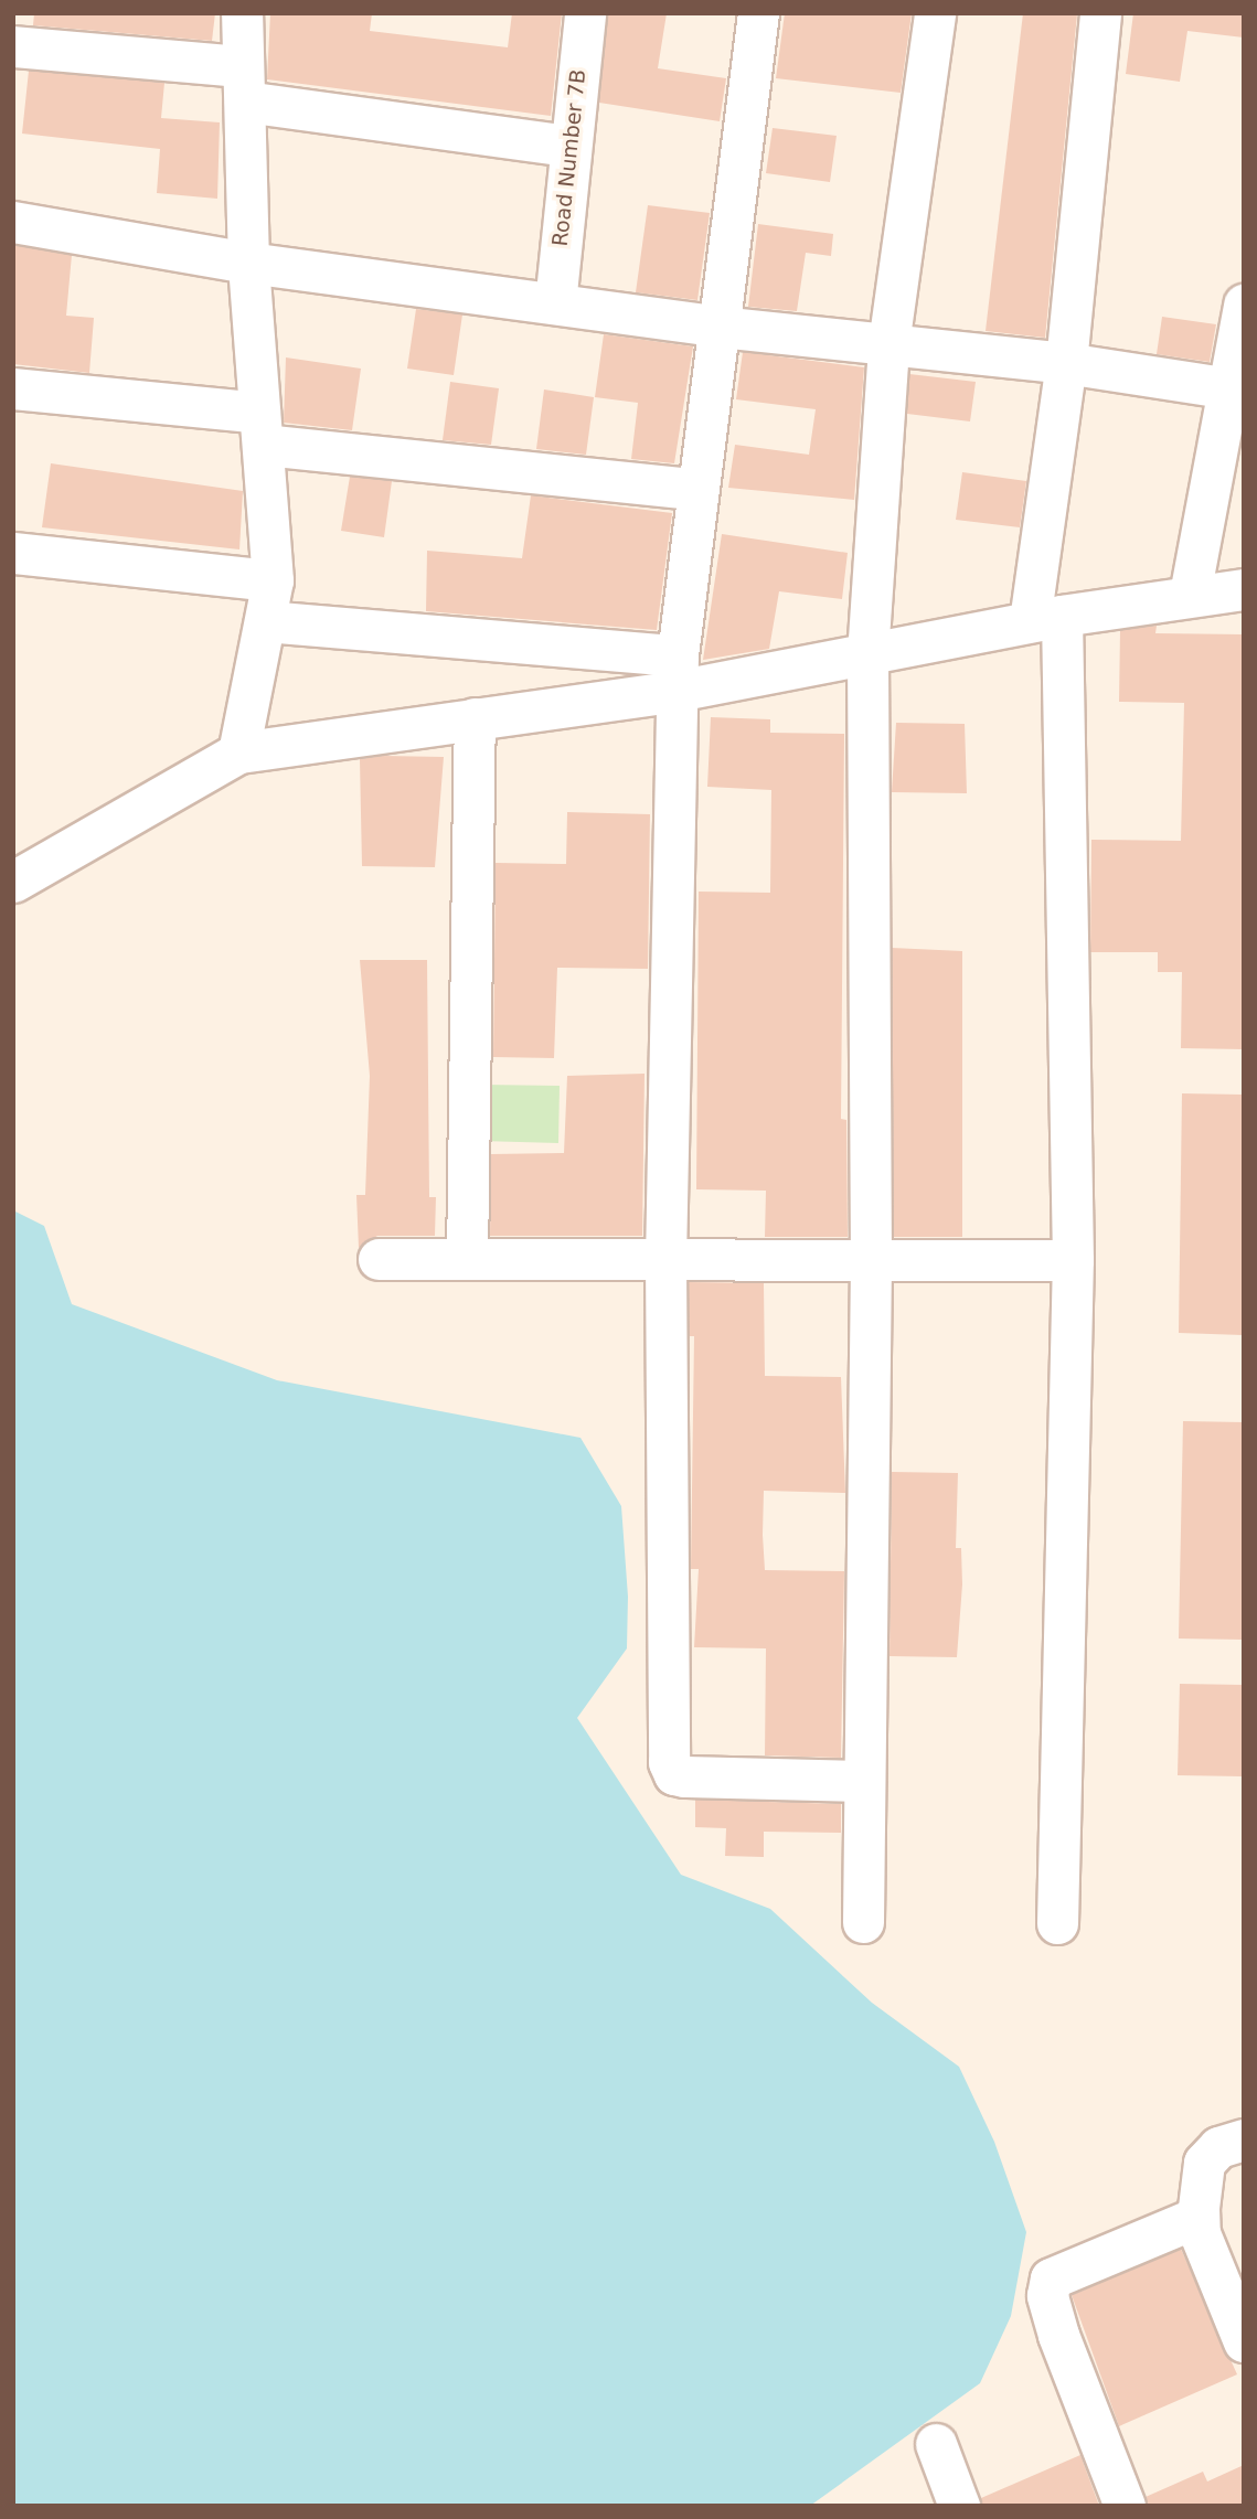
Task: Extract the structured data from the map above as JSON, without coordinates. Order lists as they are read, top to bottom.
{
  "streets": {
    "street": ["Road Number 7B"]
  }
}
